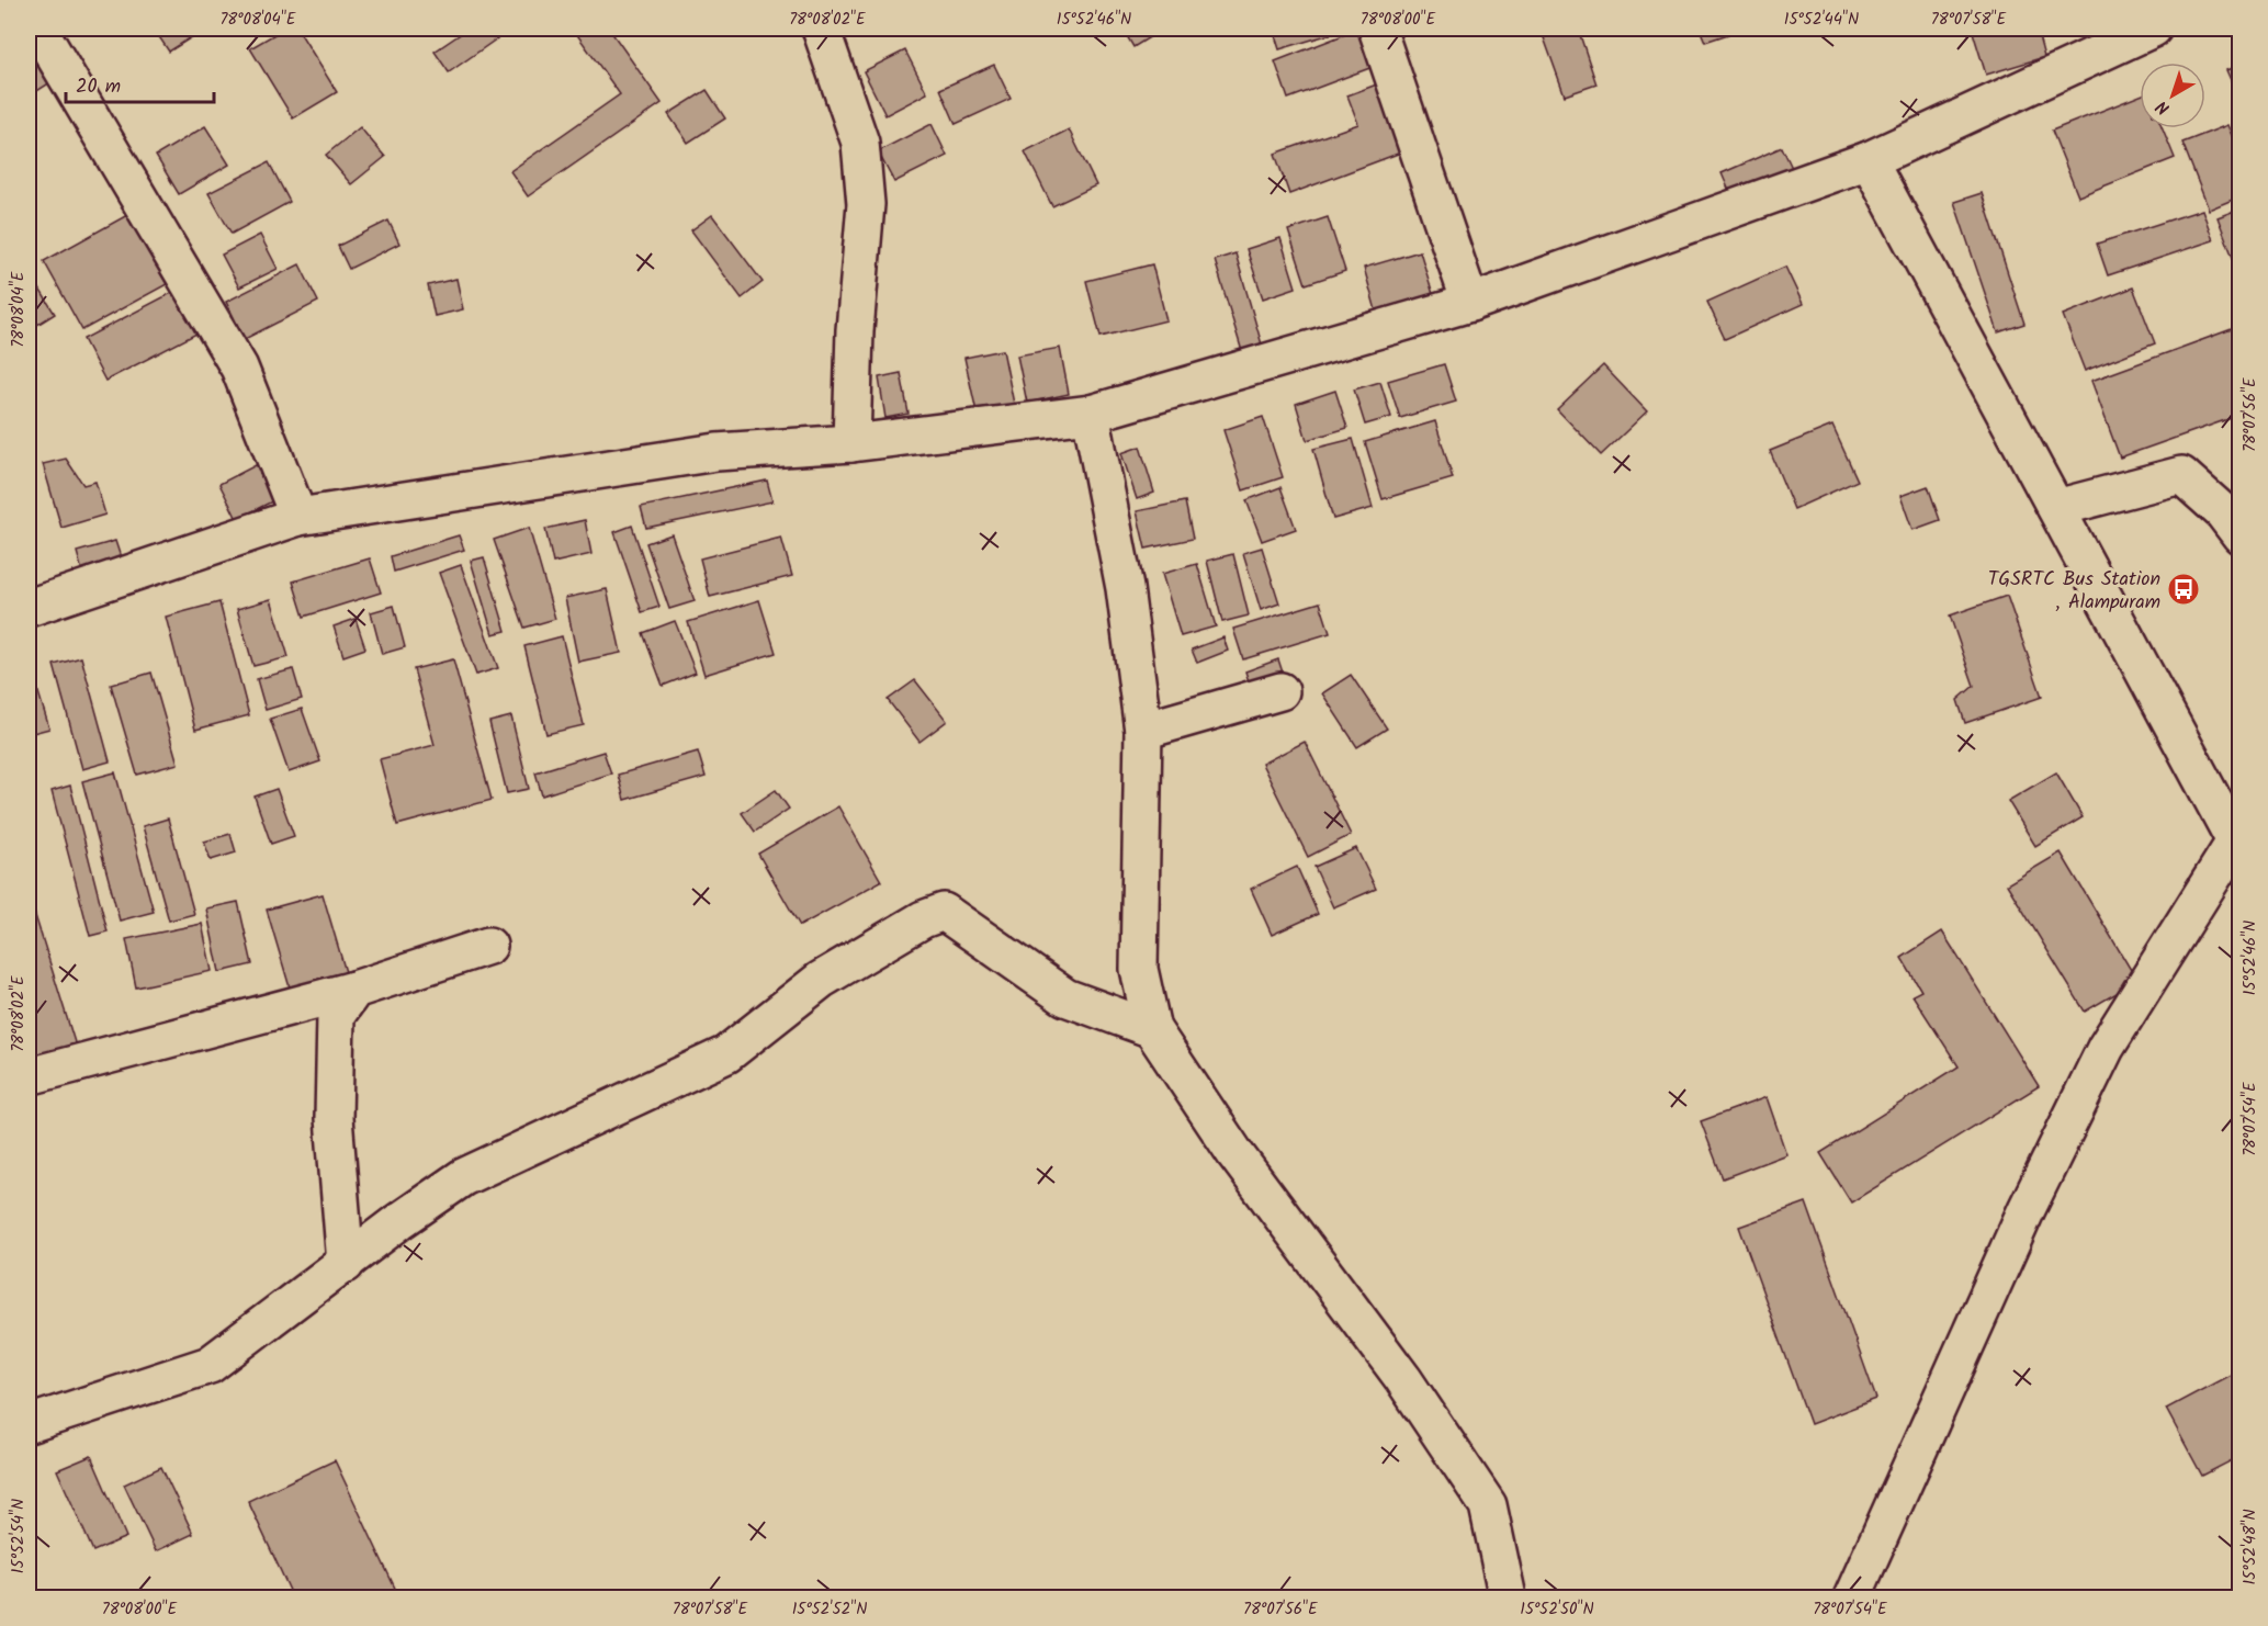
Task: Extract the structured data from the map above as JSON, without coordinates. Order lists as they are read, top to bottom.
{
  "places": {
    "bus stop": ["TGSRTC Bus Station , Alampuram"]
  },
  "scale_bar": "20 m",
  "north": "bottom left",
  "coordinates": [
    "78°08'04\"E",
    "78°08'02\"E",
    "15°52'46\"N",
    "78°08'00\"E",
    "15°52'44\"N",
    "78°07'58\"E",
    "78°07'56\"E",
    "78°07'54\"E",
    "15°52'54\"N",
    "15°52'48\"N",
    "15°52'52\"N",
    "15°52'50\"N"
  ]
}
